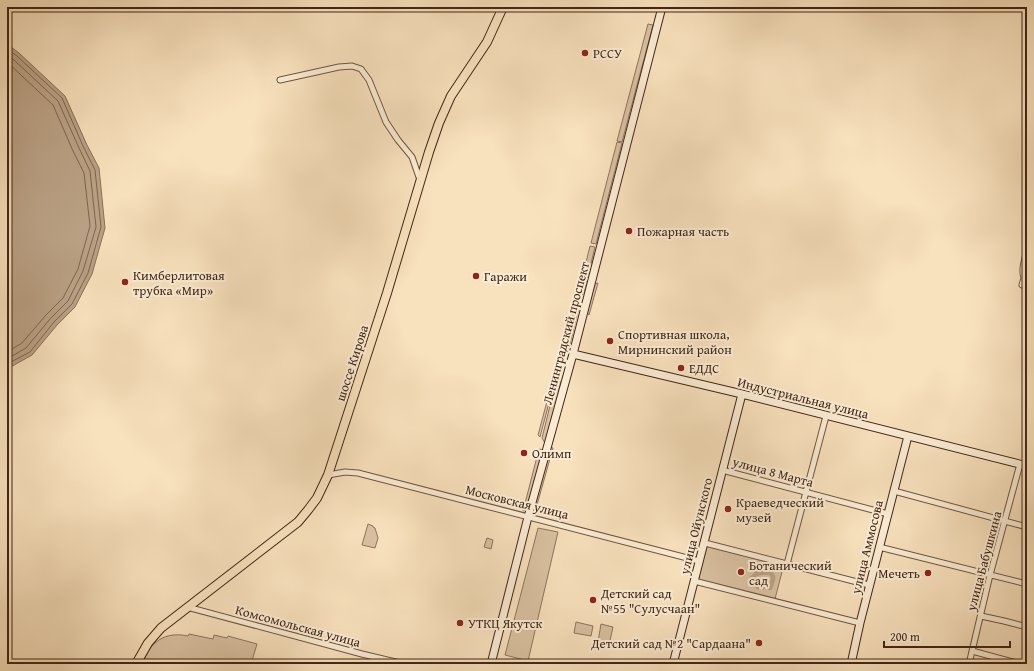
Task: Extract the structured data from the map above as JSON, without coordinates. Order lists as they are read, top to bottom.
{
  "streets": {
    "main road": [
      "Ленинградский проспект",
      "шоссе Кирова",
      "Индустриальная улица",
      "улица Ойунского",
      "улица Аммосова"
    ],
    "street": [
      "улица 8 Марта",
      "Московская улица",
      "улица Бабушкина",
      "Комсомольская улица"
    ]
  },
  "crossings": [
    ["Ленинградский проспект", "Индустриальная улица"],
    ["Ленинградский проспект", "Московская улица"],
    ["шоссе Кирова", "Московская улица"],
    ["шоссе Кирова", "Комсомольская улица"],
    ["Индустриальная улица", "улица Ойунского"],
    ["Индустриальная улица", "улица Аммосова"],
    ["Индустриальная улица", "улица Бабушкина"],
    ["улица 8 Марта", "улица Ойунского"],
    ["улица 8 Марта", "улица Аммосова"],
    ["Московская улица", "улица Ойунского"]
  ],
  "places": [
    "РССУ",
    "Пожарная часть",
    "Гаражи",
    "Кимберлитовая трубка «Мир»",
    "Спортивная школа, Мирнинский район",
    "ЕДДС",
    "Олимп",
    "Краеведческий музей",
    "Ботанический сад",
    "Мечеть",
    "Детский сад №55 \"Сулусчаан\"",
    "УТКЦ Якутск",
    "Детский сад №2 \"Сардаана\""
  ],
  "scale_bar": "200 m"
}
